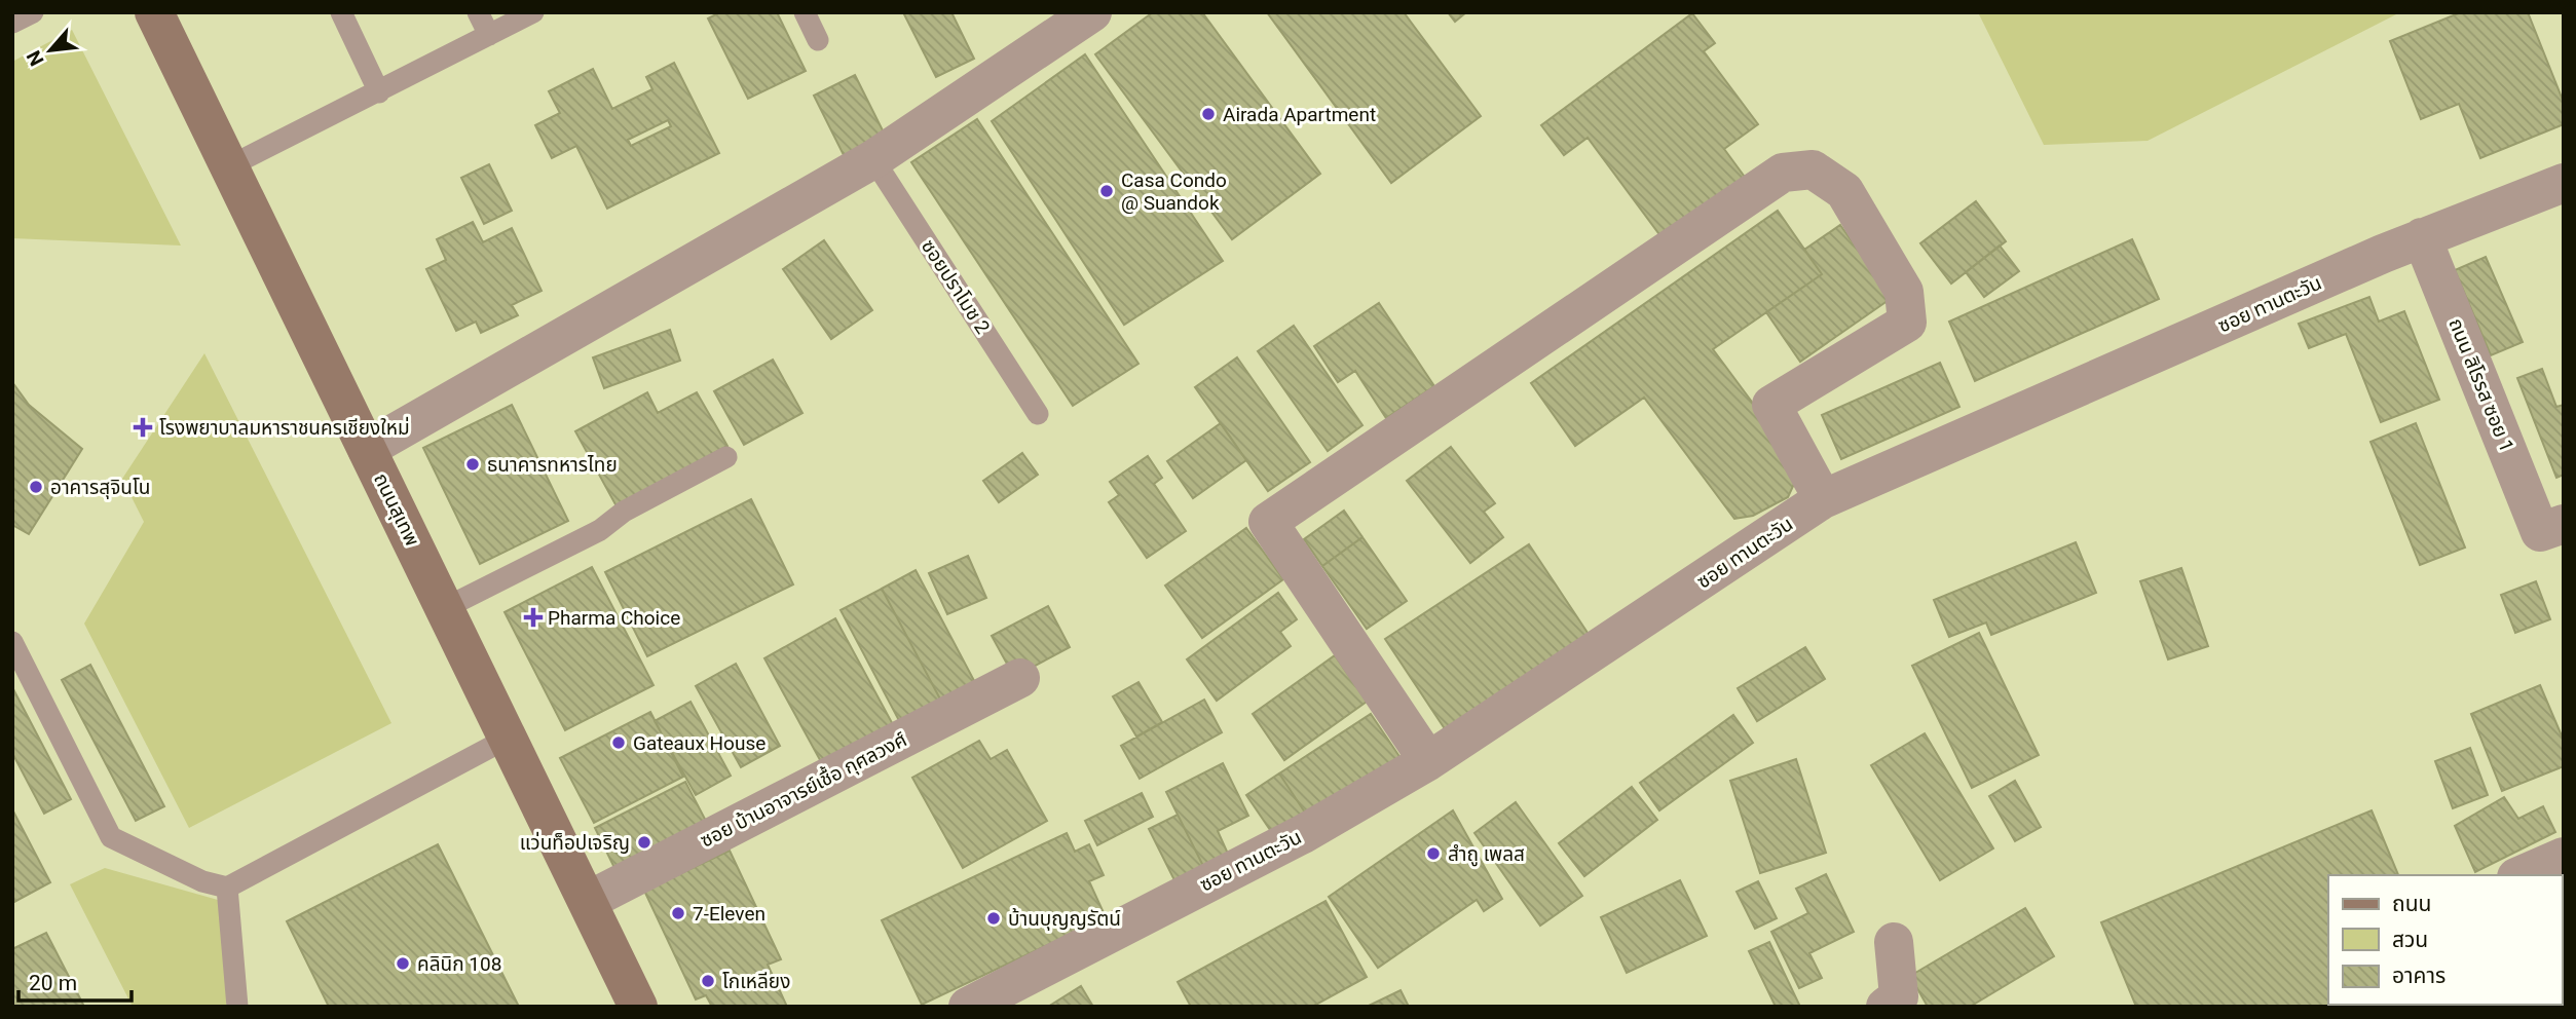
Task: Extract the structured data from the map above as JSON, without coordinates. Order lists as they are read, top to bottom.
{
  "streets": {
    "main road": ["ถนนสุเทพ"],
    "street": ["ซอย ทานตะวัน", "ถนน สิโรรส ซอย 1", "ซอย บ้านอาจารย์เชื้อ กุศลวงศ์"],
    "lane": ["ซอยปราโมช 2"]
  },
  "crossings": [
    ["ซอย ทานตะวัน", "ถนน สิโรรส ซอย 1"],
    ["ถนนสุเทพ", "ซอย บ้านอาจารย์เชื้อ กุศลวงศ์"]
  ],
  "places": {
    "other": [
      "Airada Apartment",
      "Casa Condo @ Suandok",
      "ธนาคารทหารไทย",
      "อาคารสุจินโน",
      "Gateaux House",
      "แว่นท็อปเจริญ",
      "สำถู เพลส",
      "7-Eleven",
      "บ้านบุญญรัตน์",
      "คลินิก 108",
      "โกเหลียง"
    ],
    "health": ["โรงพยาบาลมหาราชนครเชียงใหม่", "Pharma Choice"]
  },
  "legend": ["ถนน", "สวน", "อาคาร"],
  "scale_bar": "20 m",
  "north": "bottom left"
}
